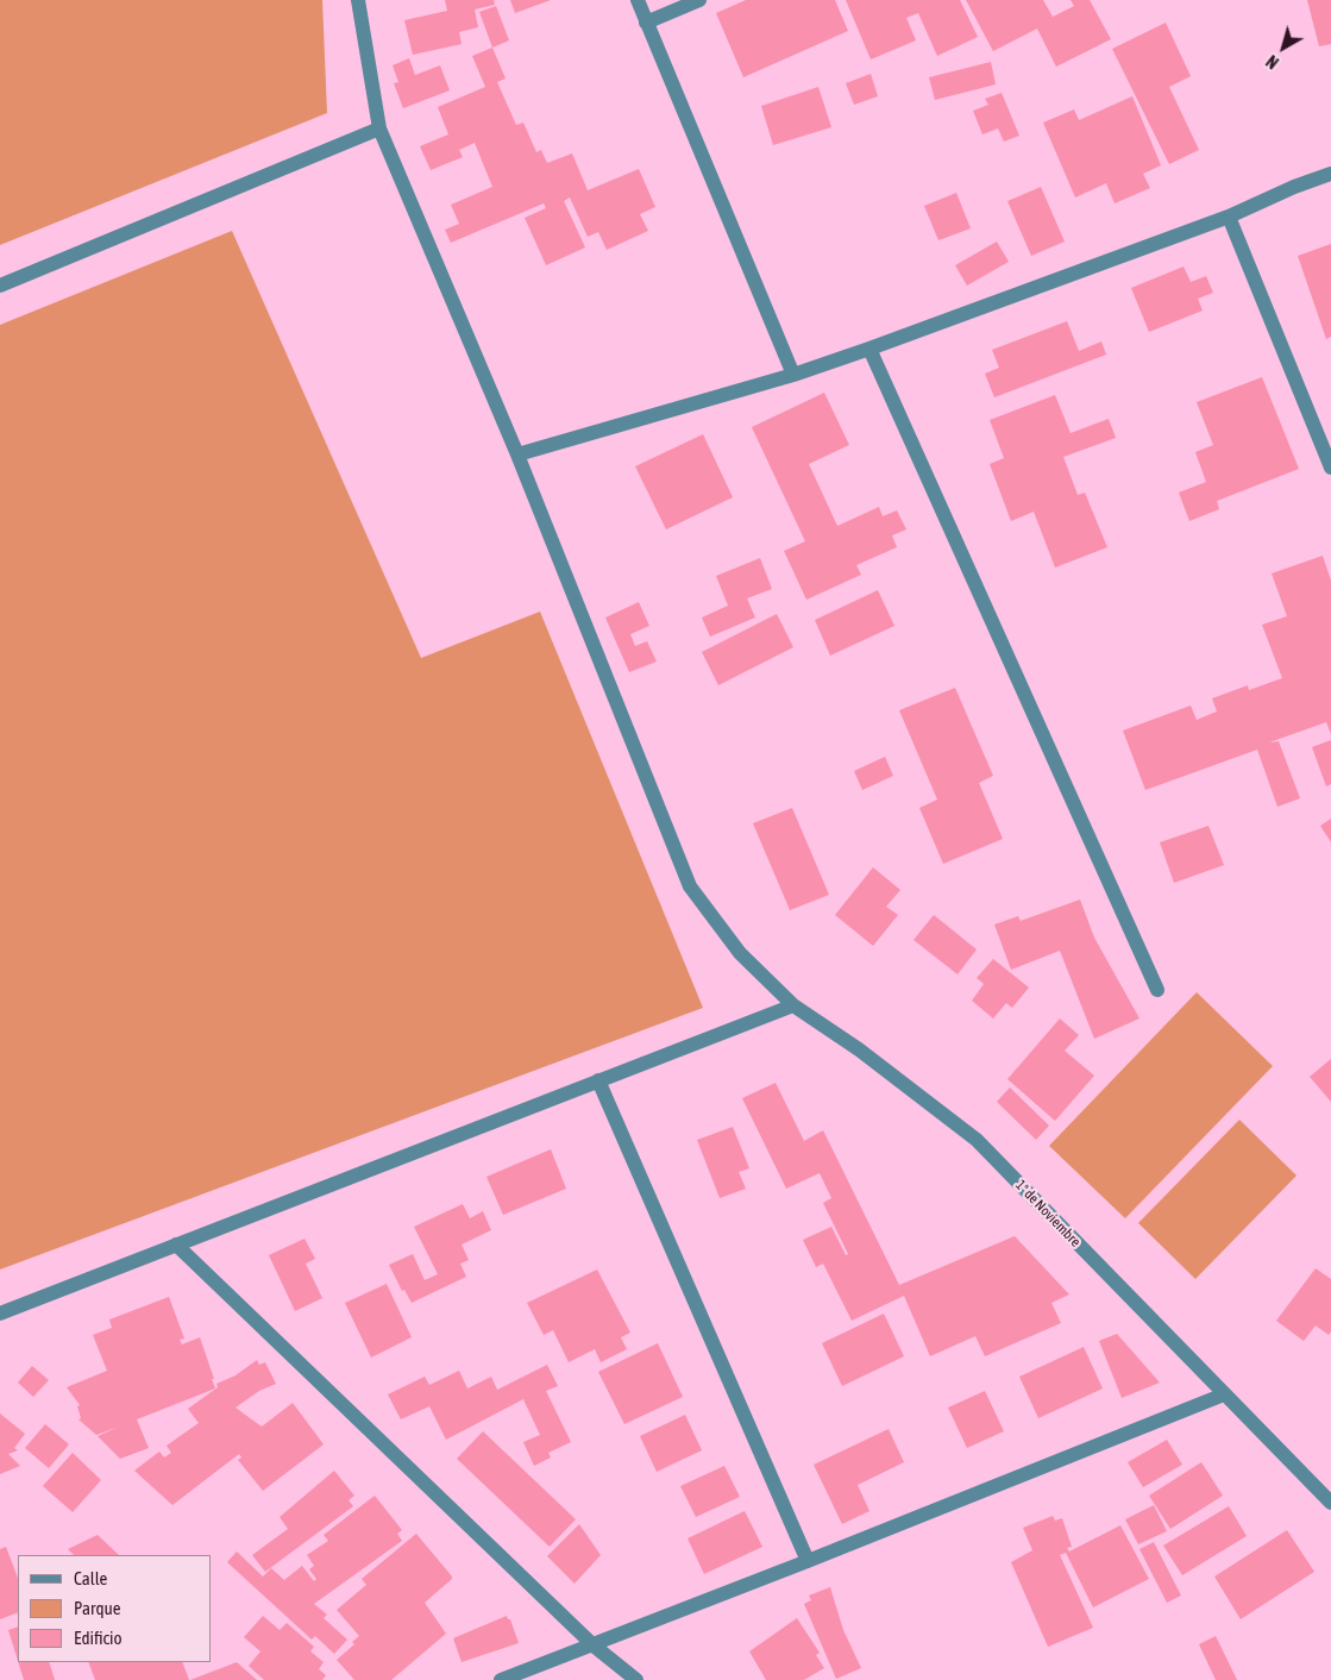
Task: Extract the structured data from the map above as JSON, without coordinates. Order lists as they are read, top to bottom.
{
  "streets": {
    "street": ["1º de Noviembre"]
  },
  "legend": ["Calle", "Parque", "Edificio"],
  "north": "bottom left"
}
